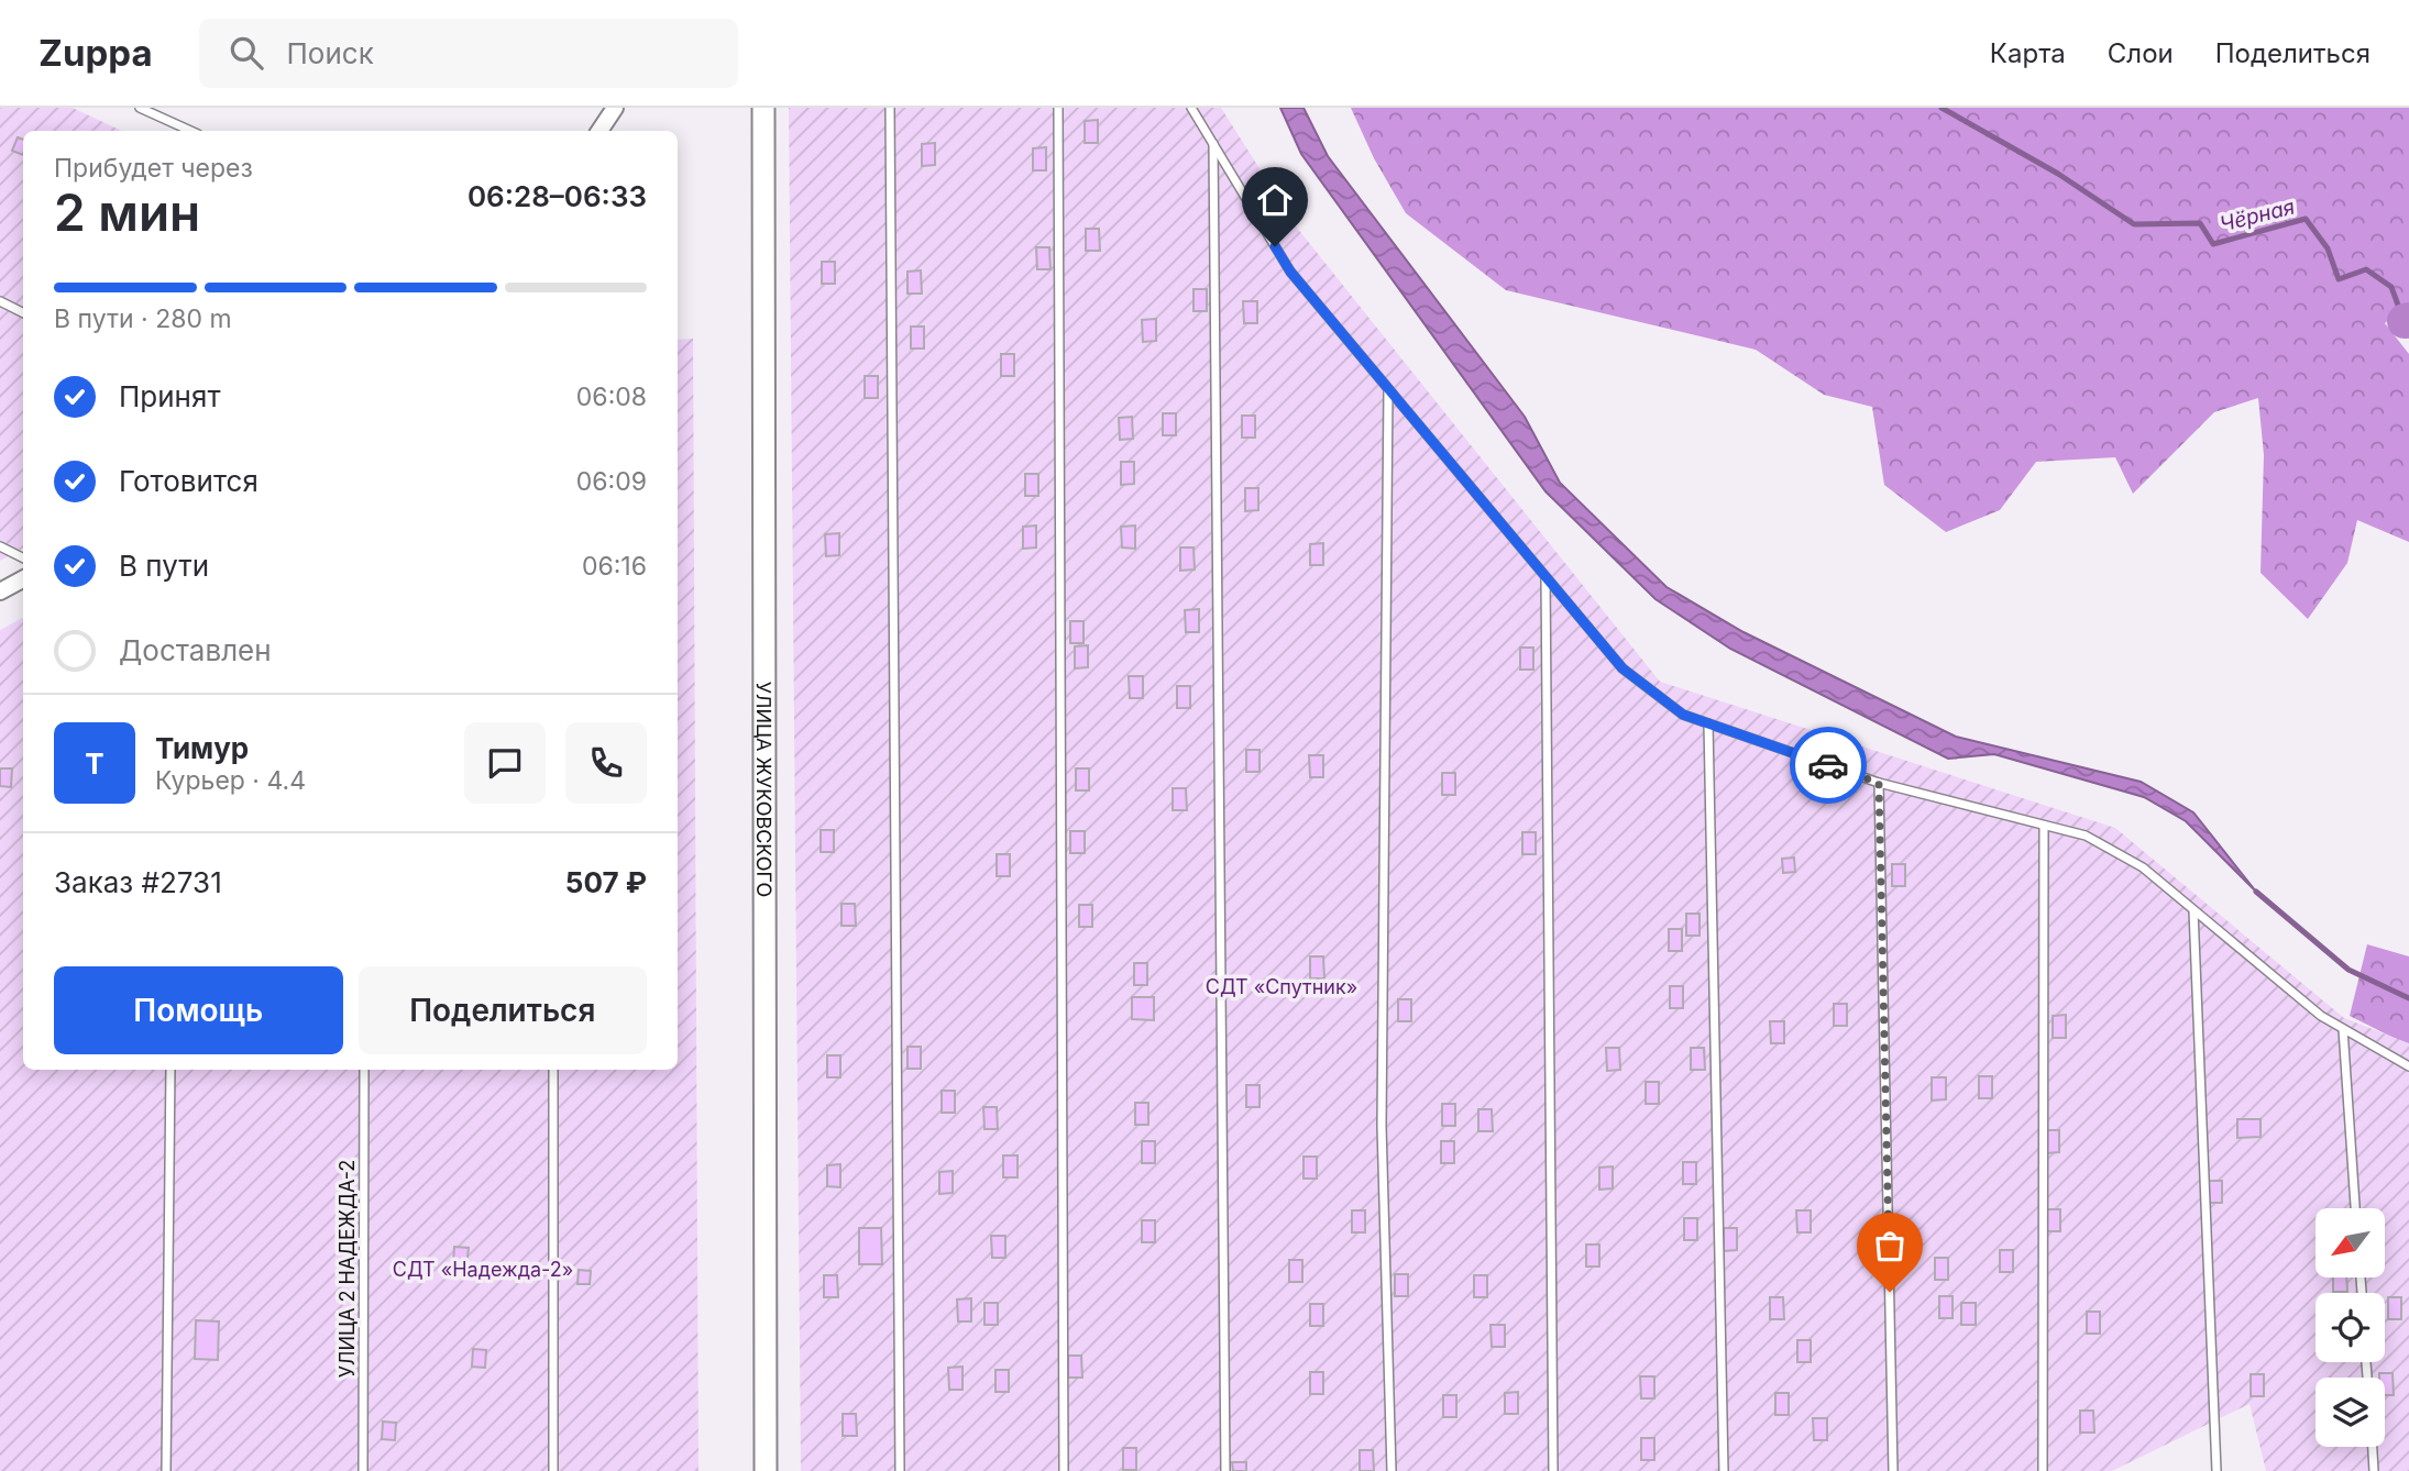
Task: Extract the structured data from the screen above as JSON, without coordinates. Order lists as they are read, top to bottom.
{
  "streets": {
    "main road": ["УЛИЦА ЖУКОВСКОГО"],
    "lane": ["УЛИЦА 2 НАДЕЖДА-2"]
  },
  "water": ["Чёрная"],
  "parks": ["СДТ «Спутник»", "СДТ «Надежда-2»"],
  "north": "bottom left",
  "page": {
    "header": "Zuppa",
    "search": "Поиск",
    "nav": ["Карта", "Слои", "Поделиться"],
    "heading": ["2 мин", "Прибудет через", "06:28–06:33"],
    "panel": [
      "Тимур",
      "Курьер · 4.4",
      "Заказ #2731",
      "507 ₽"
    ],
    "bar": "В пути · 280 m",
    "list": [
      ["Принят", "06:08"],
      ["Готовится", "06:09"],
      ["В пути", "06:16"],
      "Доставлен"
    ],
    "round": "Т",
    "buttons": ["Помощь", "Поделиться"]
  }
}
